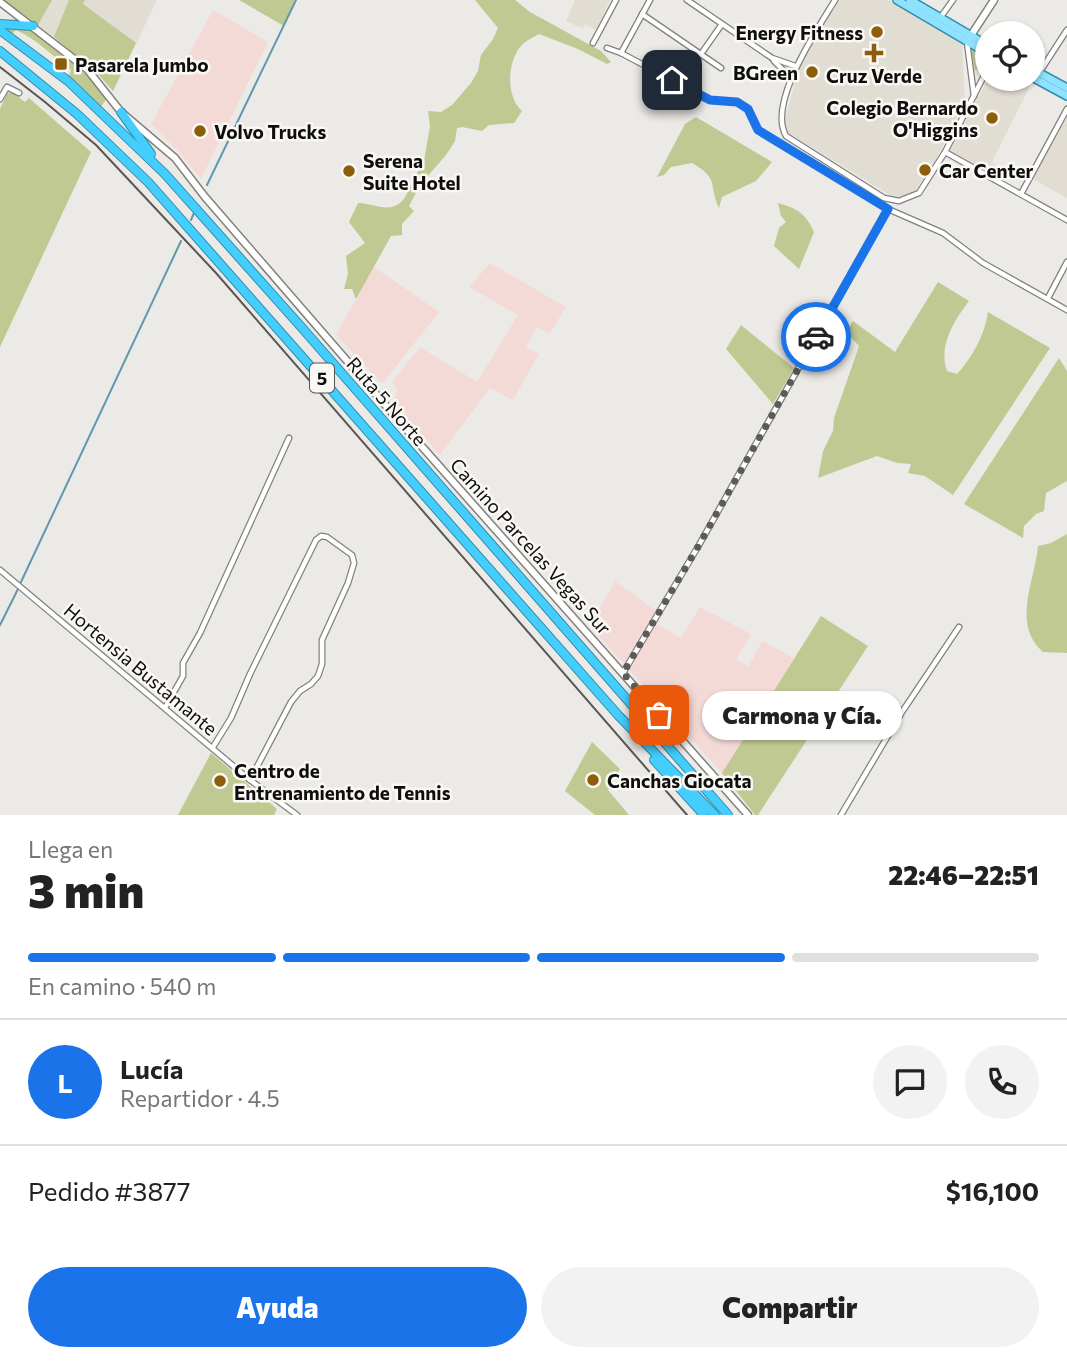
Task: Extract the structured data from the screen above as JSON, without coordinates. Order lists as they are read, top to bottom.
{
  "streets": {
    "highway": ["5", "Ruta 5 Norte"],
    "street": ["Camino Parcelas Vegas Sur", "Hortensia Bustamante"]
  },
  "places": {
    "other": [
      "Energy Fitness",
      "BGreen",
      "Colegio Bernardo O'Higgins",
      "Volvo Trucks",
      "Car Center",
      "Serena Suite Hotel",
      "Carmona y Cía.",
      "Canchas Giocata",
      "Centro de Entrenamiento de Tennis"
    ],
    "health": ["Cruz Verde"],
    "transit": ["Pasarela Jumbo"]
  },
  "page": {
    "bubble": "Carmona y Cía.",
    "heading": ["3 min", "Llega en", "22:46–22:51"],
    "panel": [
      "Lucía",
      "Repartidor · 4.5",
      "Pedido #3877",
      "$16,100"
    ],
    "bar": "En camino · 540 m",
    "round": "L",
    "buttons": ["Ayuda", "Compartir"]
  }
}
